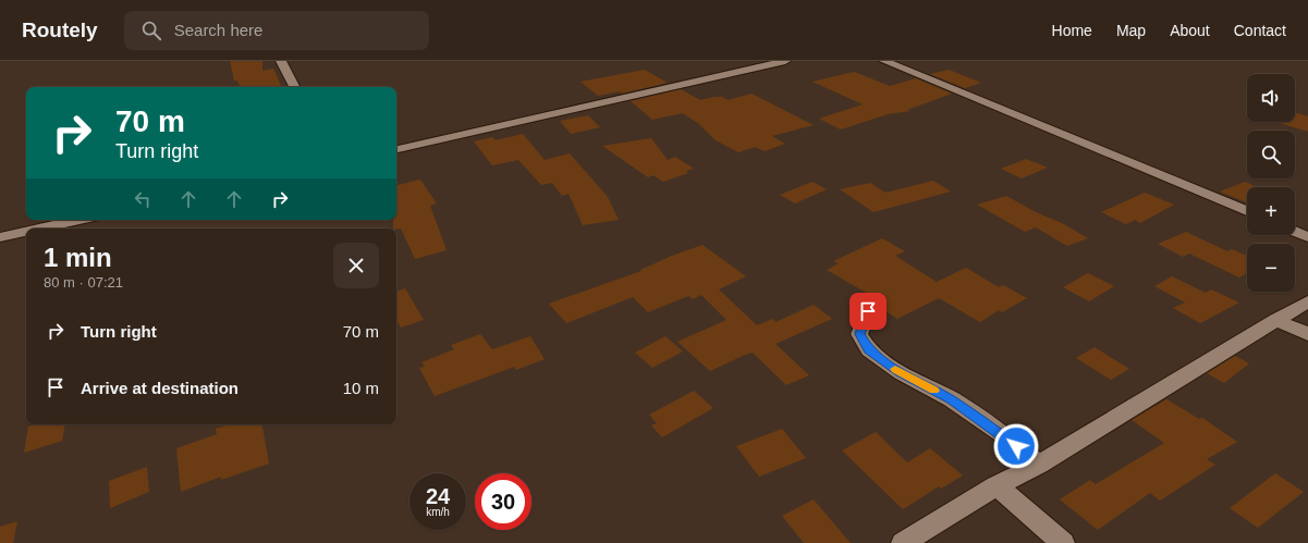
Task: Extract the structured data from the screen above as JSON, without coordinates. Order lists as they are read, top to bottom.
{
  "page": {
    "header": "Routely",
    "search": "Search here",
    "nav": [
      "Home",
      "Map",
      "About",
      "Contact"
    ],
    "map_buttons": ["+", "−"],
    "turn": ["70 m", "Turn right"],
    "heading": ["1 min", "80 m · 07:21"],
    "list": [
      {
        "name": "Turn right",
        "value": "70 m"
      },
      {
        "name": "Arrive at destination",
        "value": "10 m"
      }
    ],
    "speed": "24 km/h",
    "limit": "30"
  }
}
